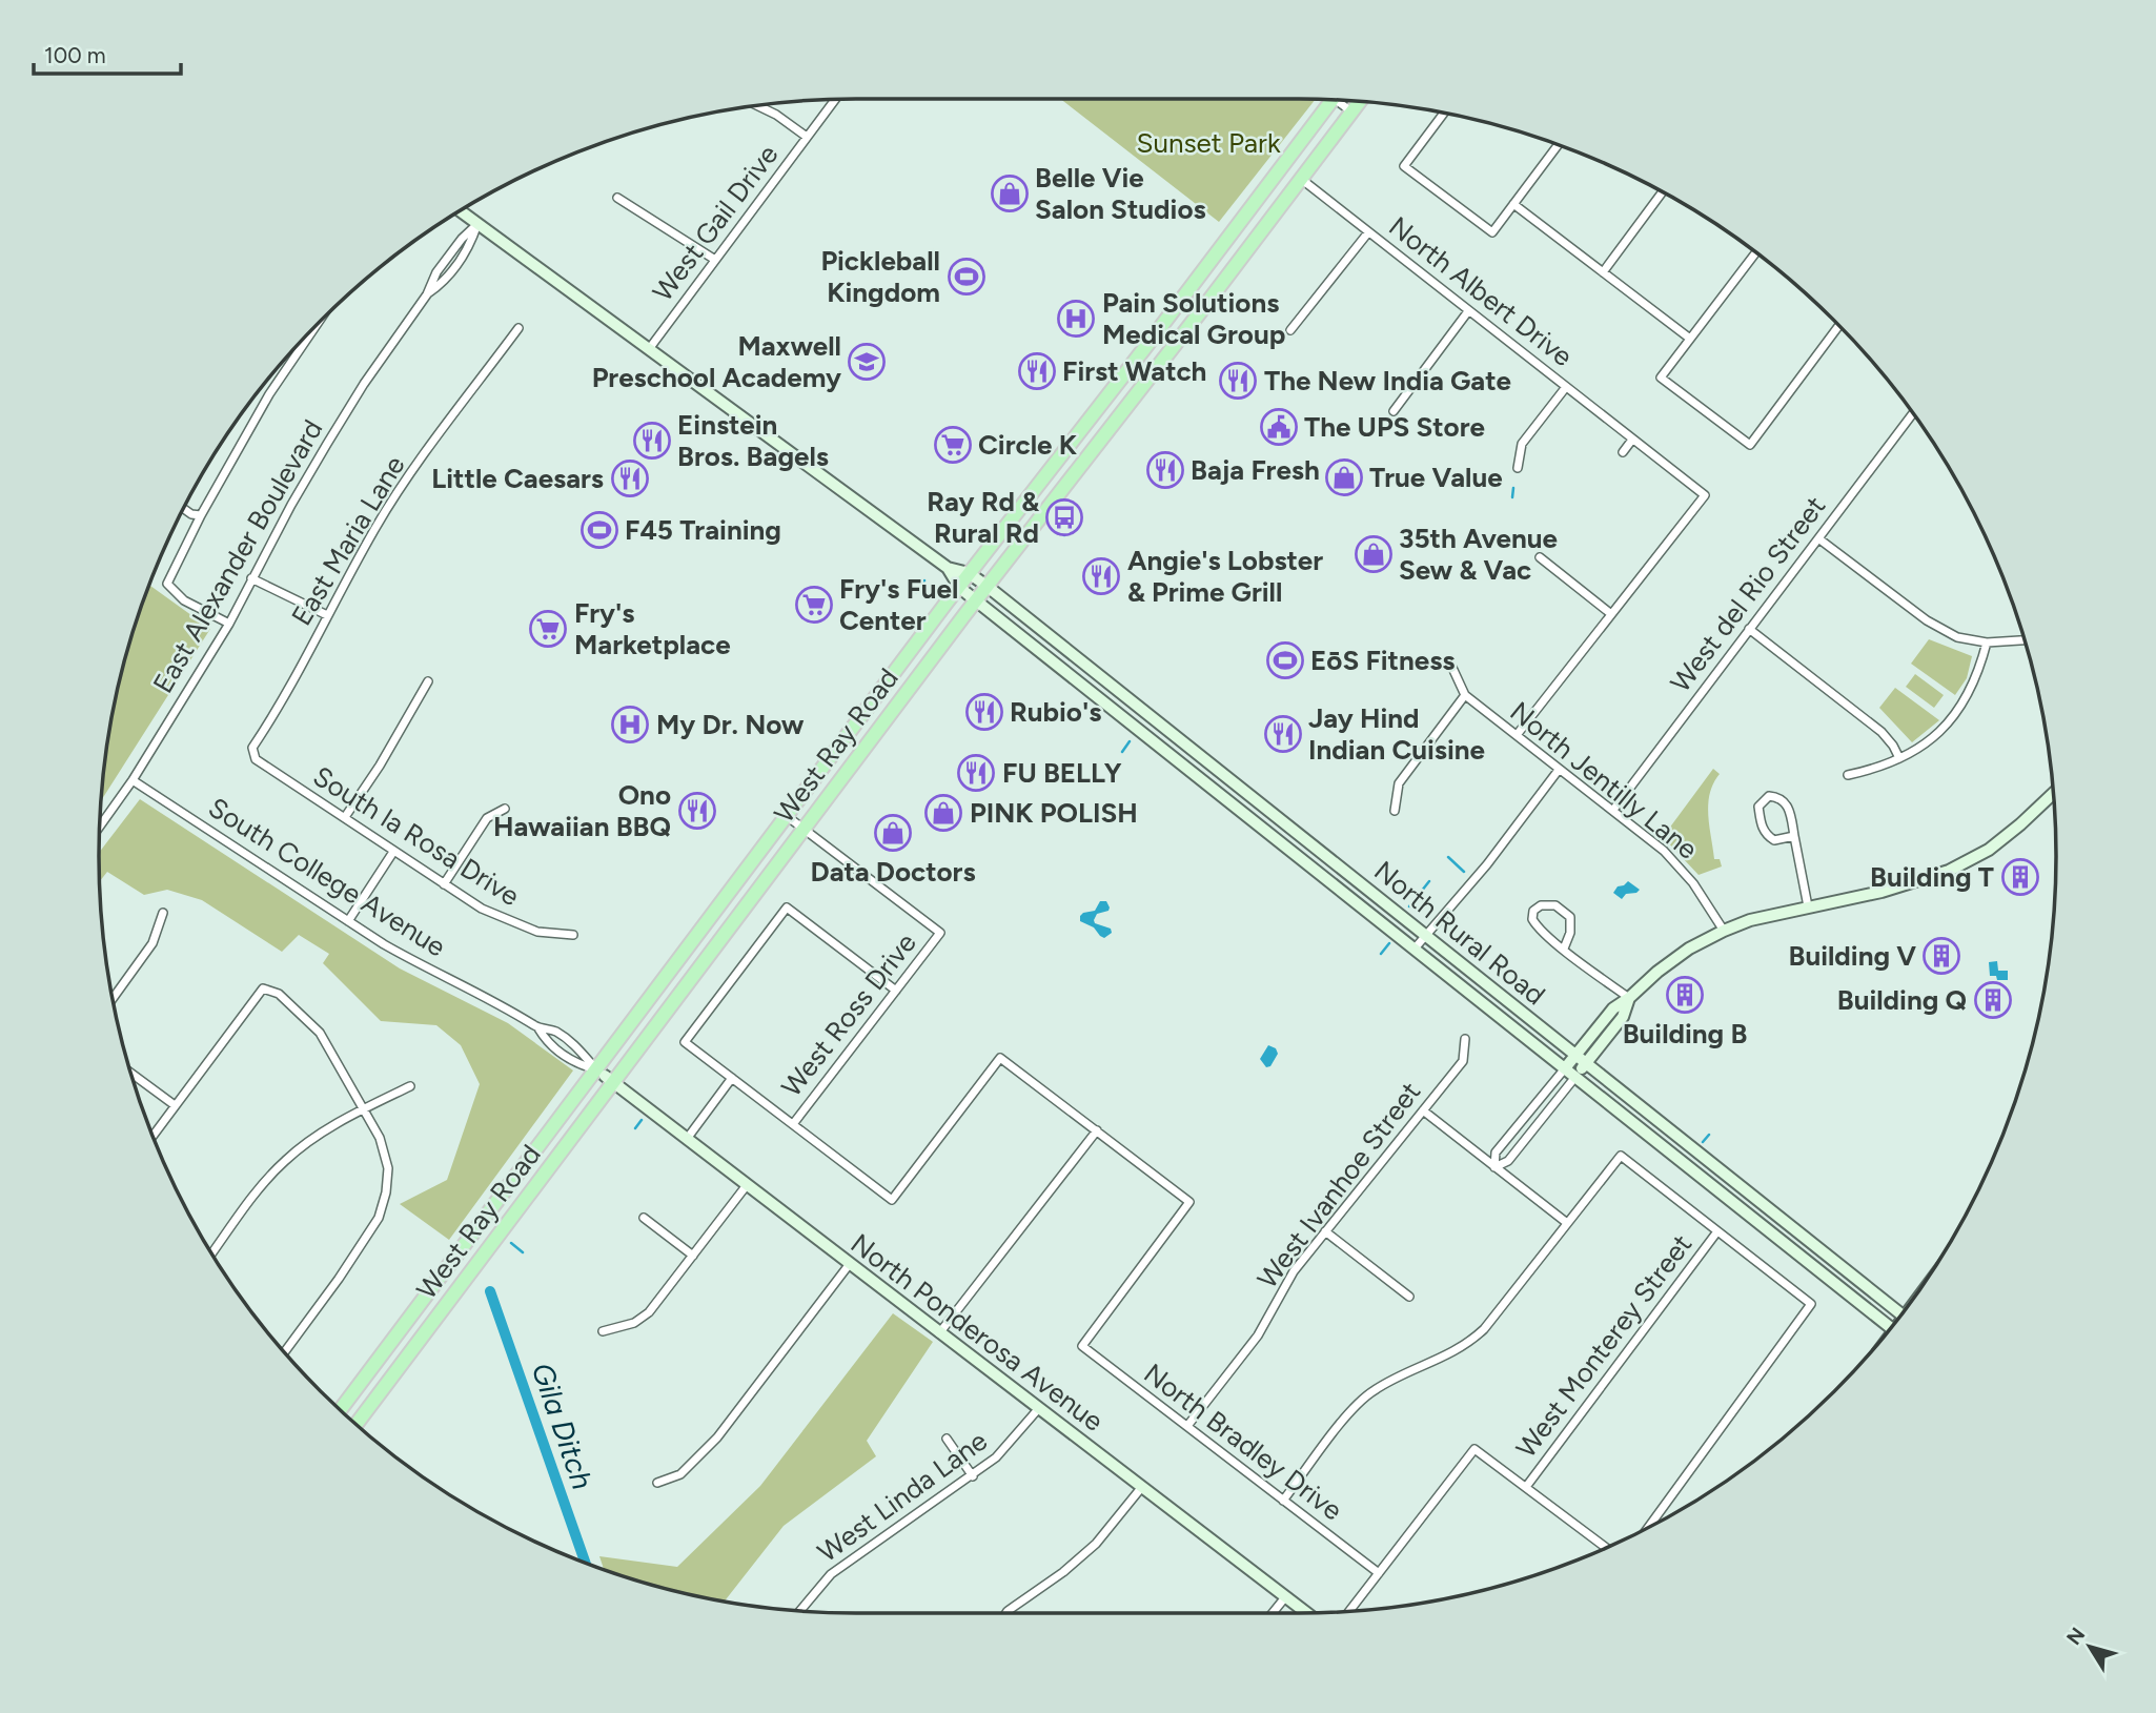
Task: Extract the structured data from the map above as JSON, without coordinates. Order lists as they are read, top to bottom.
{
  "streets": {
    "main road": ["West Ray Road", "North Rural Road", "North Ponderosa Avenue"],
    "street": [
      "West Gail Drive",
      "North Albert Drive",
      "East Maria Lane",
      "East Alexander Boulevard",
      "West del Rio Street",
      "North Jentilly Lane",
      "South la Rosa Drive",
      "South College Avenue",
      "West Ross Drive",
      "West Ivanhoe Street",
      "West Monterey Street",
      "North Bradley Drive",
      "West Linda Lane"
    ]
  },
  "crossings": [
    ["North Albert Drive", "West Ray Road"],
    ["East Maria Lane", "South la Rosa Drive"],
    ["East Alexander Boulevard", "South College Avenue"],
    ["West del Rio Street", "North Jentilly Lane"],
    ["West Ray Road", "South College Avenue"],
    ["West Ray Road", "North Rural Road"],
    ["West Ray Road", "West Ross Drive"],
    ["West Ray Road", "North Ponderosa Avenue"],
    ["South College Avenue", "North Ponderosa Avenue"],
    ["West Ivanhoe Street", "North Bradley Drive"],
    ["North Ponderosa Avenue", "West Linda Lane"]
  ],
  "water": ["Gila Ditch"],
  "parks": ["Sunset Park"],
  "places": {
    "shop": [
      "Belle Vie Salon Studios",
      "True Value",
      "35th Avenue Sew & Vac",
      "PINK POLISH",
      "Data Doctors"
    ],
    "sports": ["Pickleball Kingdom", "F45 Training", "EōS Fitness"],
    "hospital": ["Pain Solutions Medical Group", "My Dr. Now"],
    "school or university": ["Maxwell Preschool Academy"],
    "restaurant": [
      "First Watch",
      "The New India Gate",
      "Einstein Bros. Bagels",
      "Baja Fresh",
      "Little Caesars",
      "Angie's Lobster & Prime Grill",
      "Rubio's",
      "Jay Hind Indian Cuisine",
      "FU BELLY",
      "Ono Hawaiian BBQ"
    ],
    "public building": ["The UPS Store"],
    "supermarket": ["Circle K", "Fry's Fuel Center", "Fry's Marketplace"],
    "bus stop": ["Ray Rd & Rural Rd"],
    "building": [
      "Building T",
      "Building V",
      "Building B",
      "Building Q"
    ]
  },
  "scale_bar": "100 m",
  "north": "top left"
}
